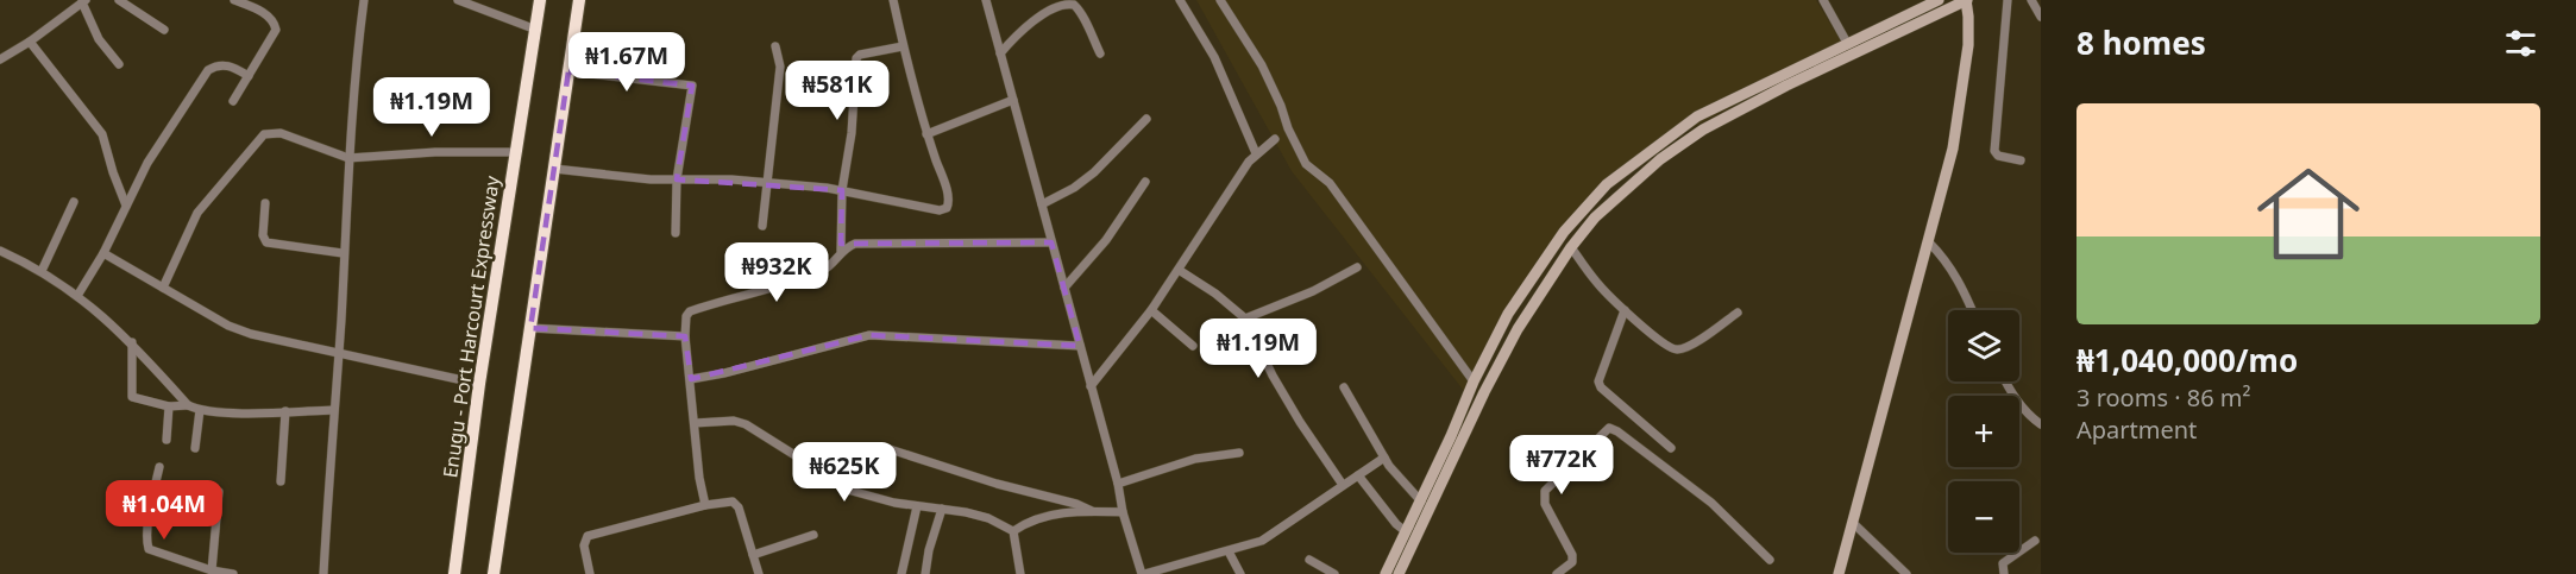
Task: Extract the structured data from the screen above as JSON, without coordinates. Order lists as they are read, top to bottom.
{
  "streets": {
    "highway": ["Enugu - Port Harcourt Expressway"]
  },
  "page": {
    "heading": "8 homes",
    "price": [
      "₦1.67M",
      "₦581K",
      "₦1.19M",
      "₦932K",
      "₦1.19M",
      "₦772K",
      "₦625K",
      "₦1.04M"
    ],
    "list": [
      {
        "name": "₦1,040,000/mo",
        "note": "3 rooms · 86 m² · Apartment"
      }
    ],
    "map_buttons": ["+", "−"]
  }
}
